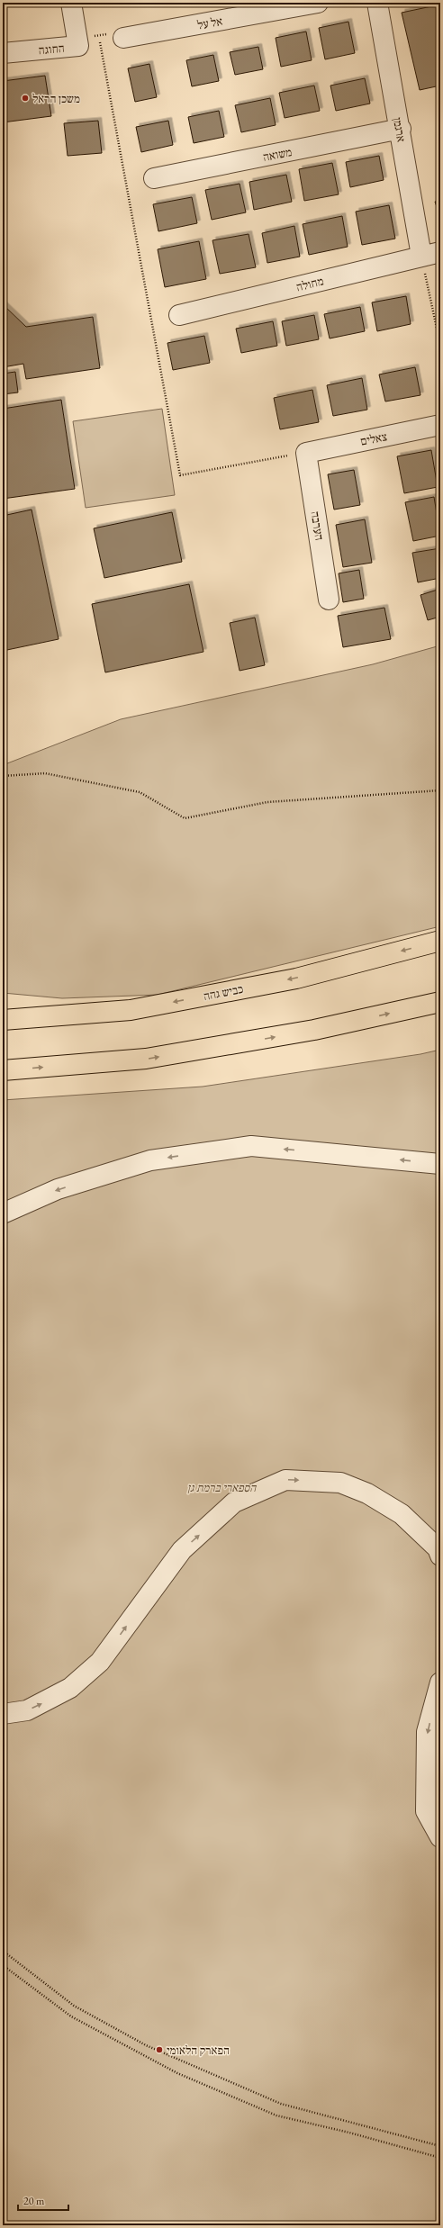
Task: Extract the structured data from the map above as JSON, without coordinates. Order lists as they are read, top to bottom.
{
  "streets": {
    "highway": ["כביש גהה"],
    "street": [
      "אל על",
      "החוגה",
      "ארגמן",
      "משואה",
      "מחולה",
      "צאלים",
      "הערבה"
    ]
  },
  "crossings": [
    ["ארגמן", "משואה"],
    ["ארגמן", "מחולה"],
    ["צאלים", "הערבה"]
  ],
  "parks": ["הספארי ברמת גן"],
  "places": ["משכן הראל", "הפארק הלאומי"],
  "scale_bar": "20 m"
}
